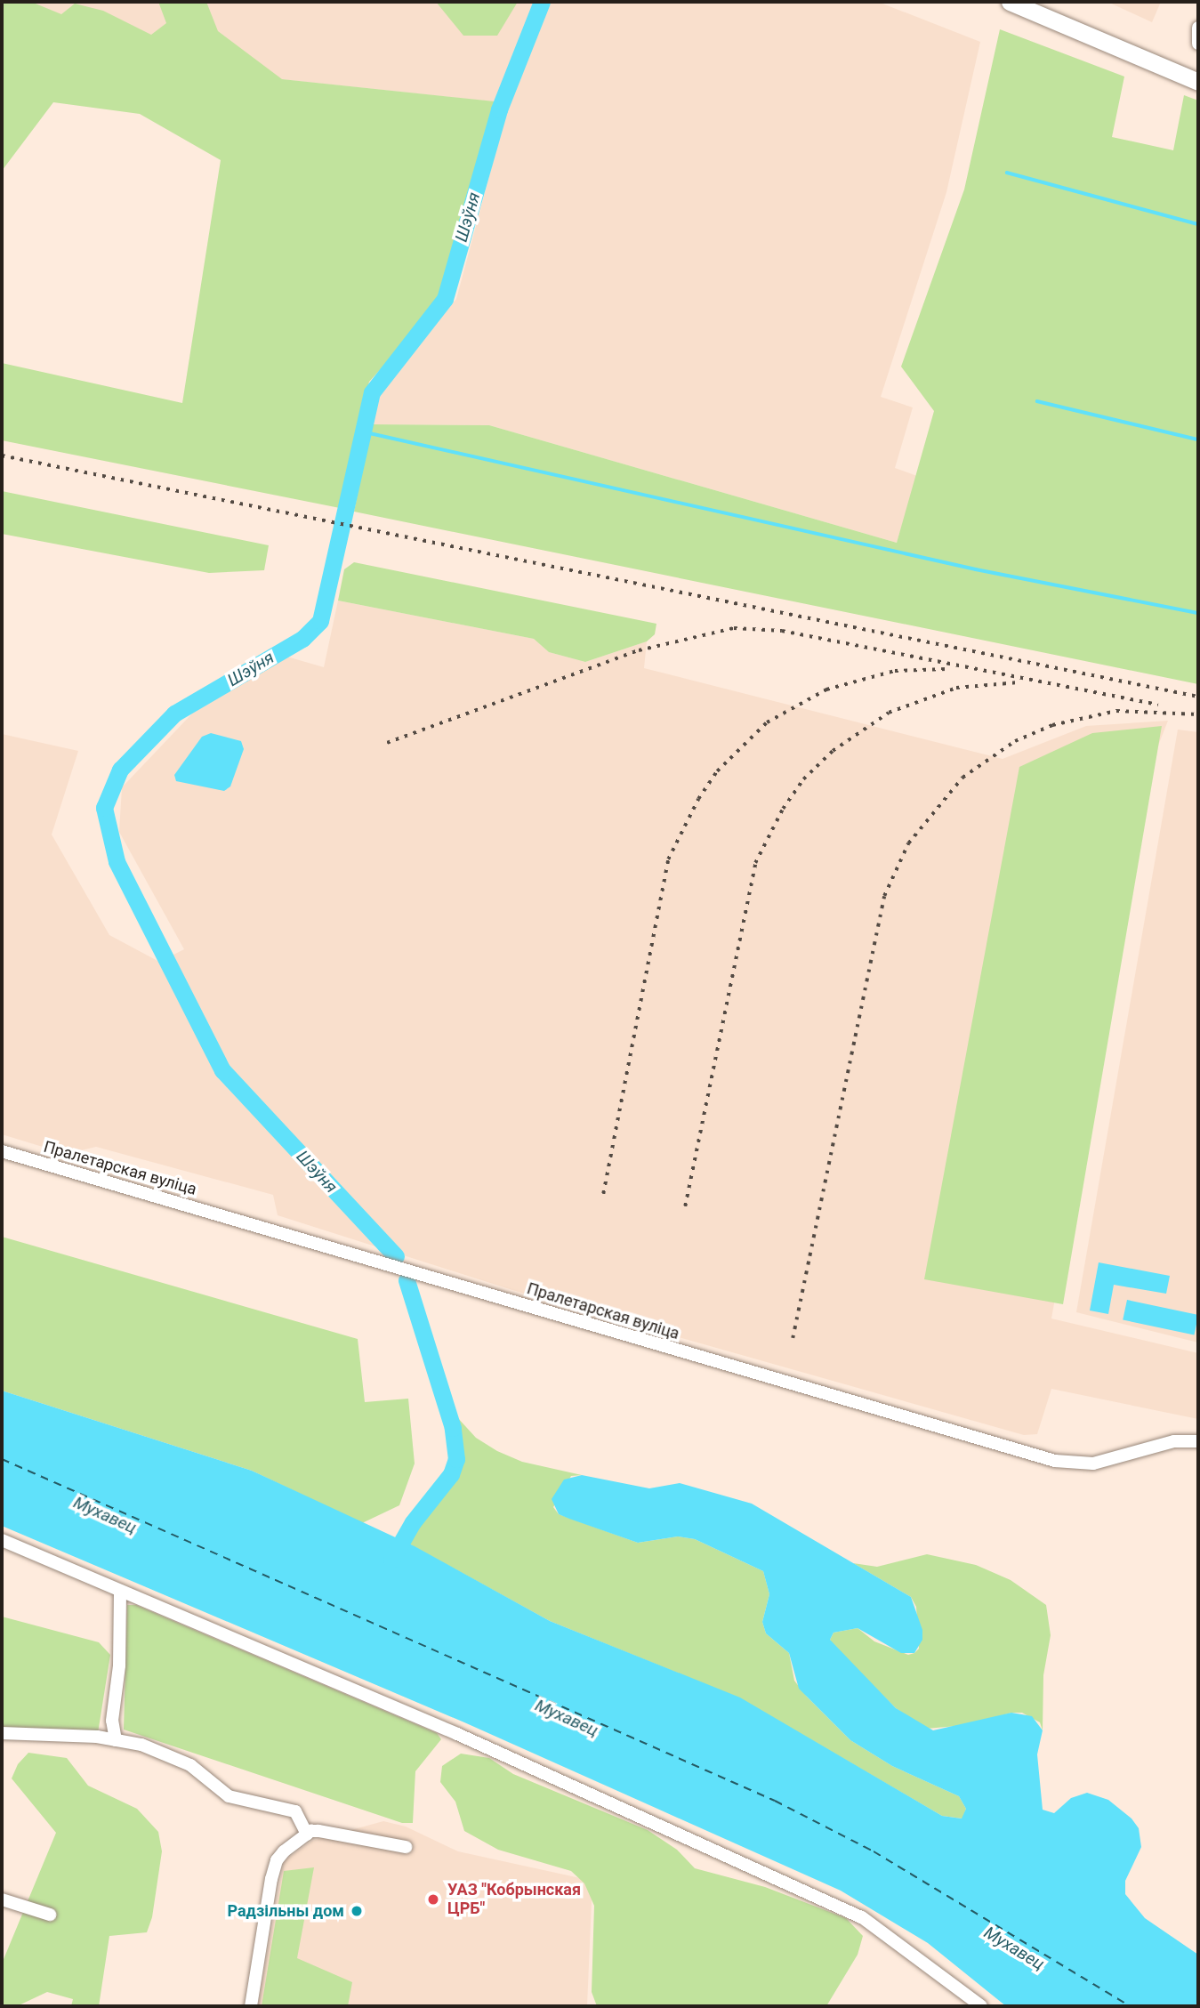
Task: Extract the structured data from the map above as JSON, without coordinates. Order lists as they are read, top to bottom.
{
  "streets": {
    "street": ["Пралетарская вуліца"]
  },
  "water": ["Шэўня", "Мухавец"],
  "places": ["УАЗ \"Кобрынская ЦРБ\"", "Радзільны дом"]
}
